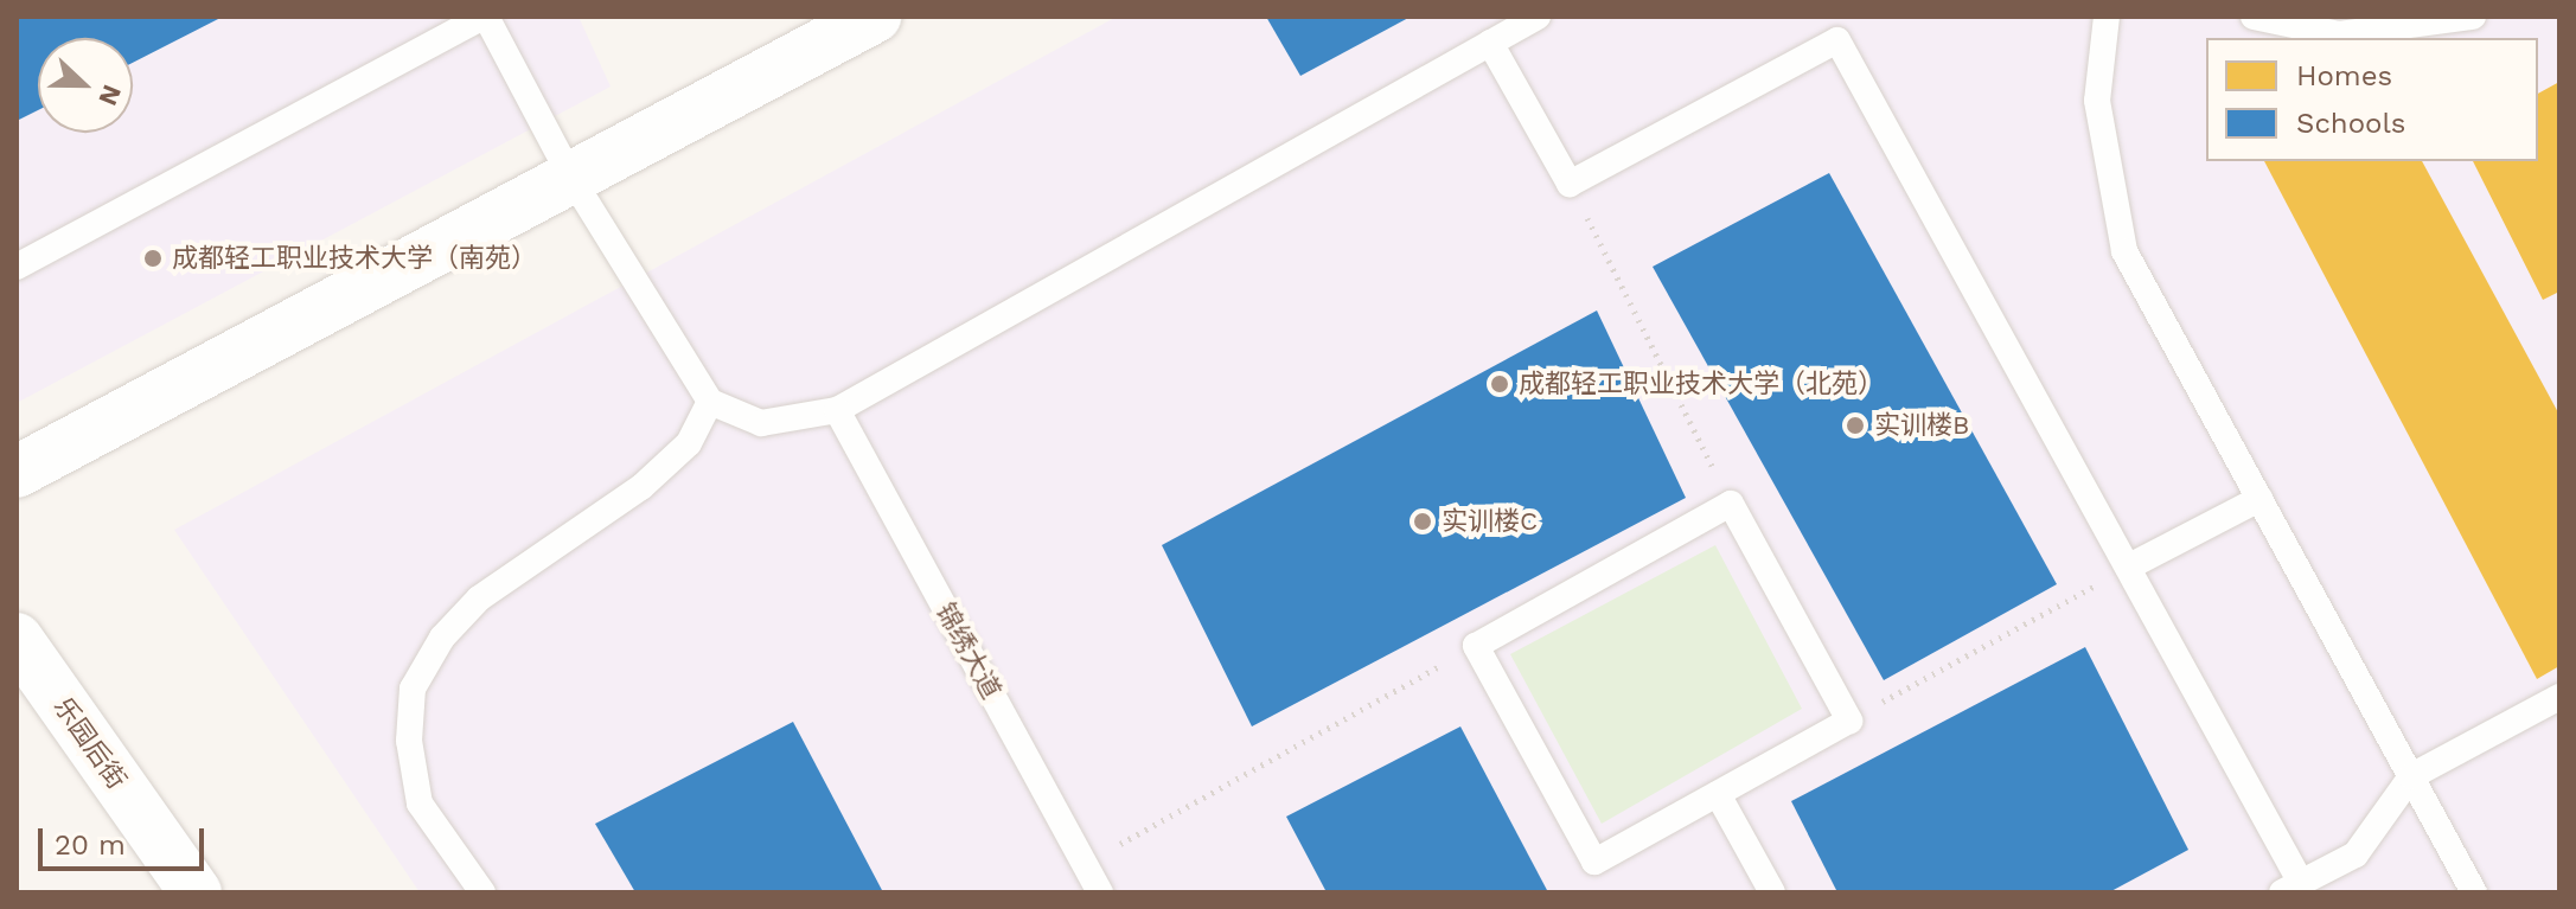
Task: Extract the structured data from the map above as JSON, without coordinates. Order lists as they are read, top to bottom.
{
  "streets": {
    "street": ["乐园后街"],
    "lane": ["锦绣大道"]
  },
  "places": [
    "成都轻工职业技术大学（南苑）",
    "成都轻工职业技术大学（北苑）",
    "实训楼B",
    "实训楼C"
  ],
  "legend": ["Homes", "Schools"],
  "scale_bar": "20 m",
  "north": "right"
}
